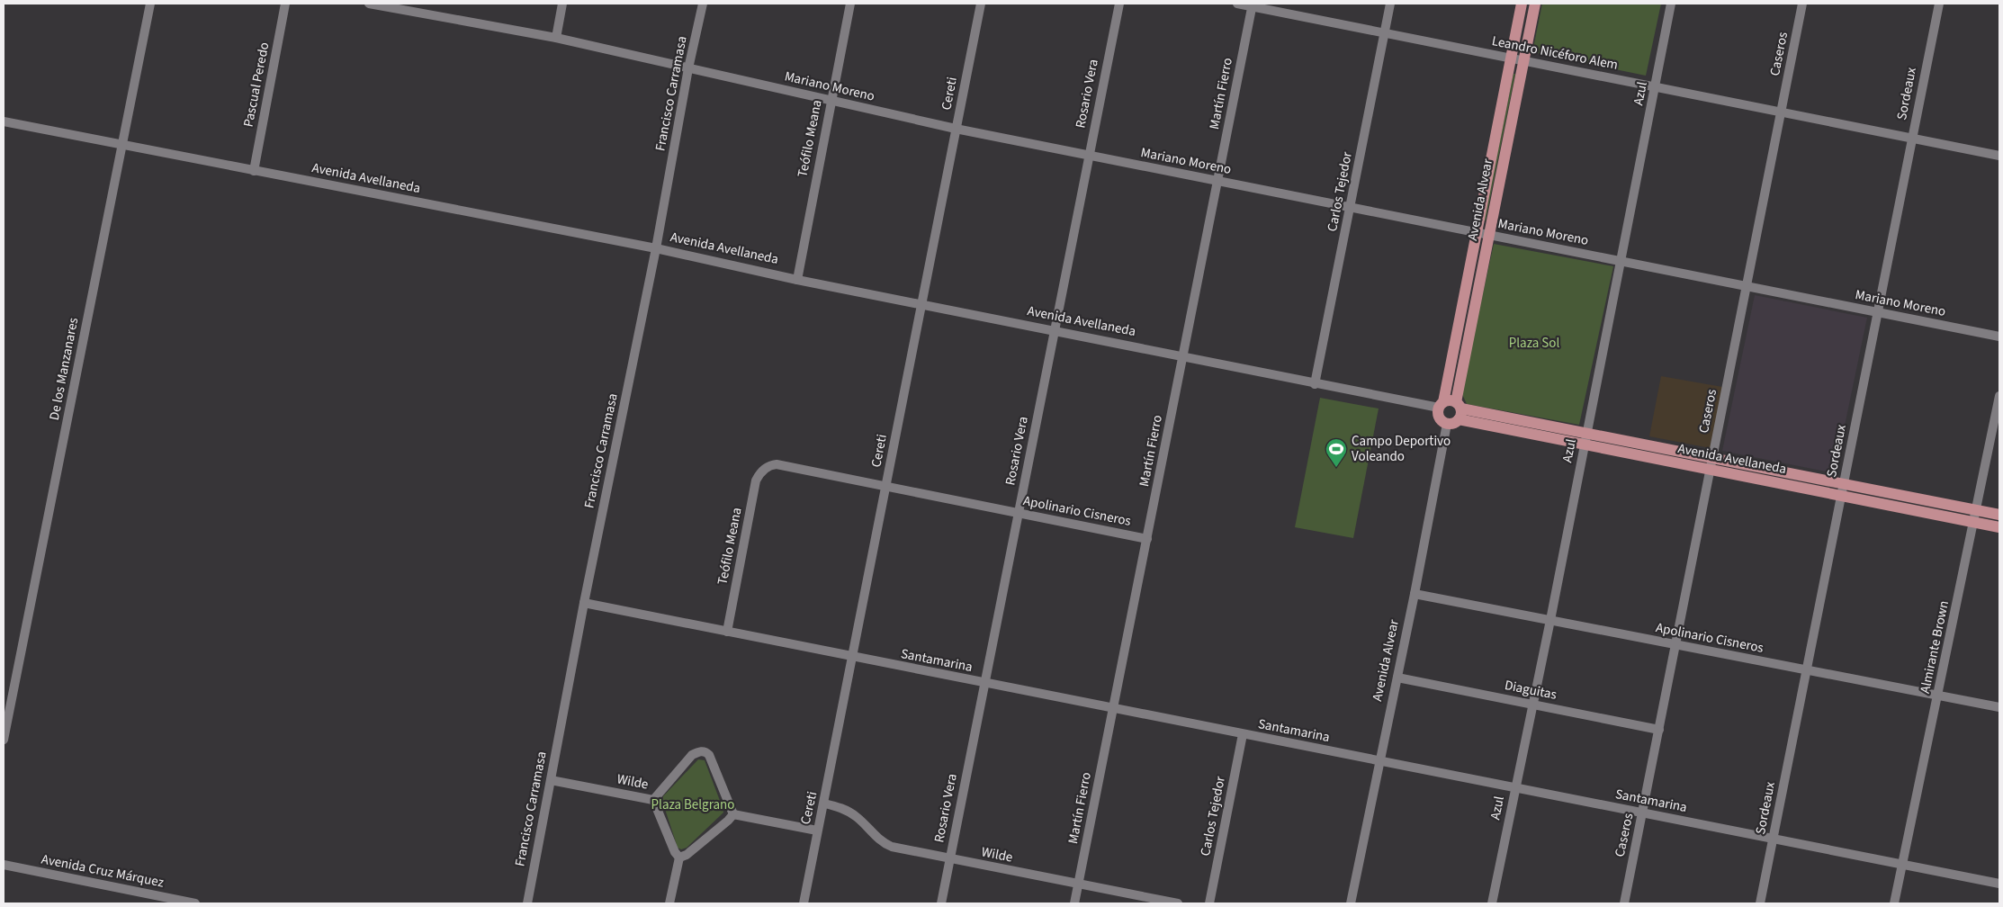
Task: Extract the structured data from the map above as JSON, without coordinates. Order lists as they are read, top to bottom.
{
  "streets": {
    "main road": ["Avenida Avellaneda", "Avenida Alvear"],
    "street": [
      "Leandro Nicéforo Alem",
      "Caseros",
      "Pascual Peredo",
      "Mariano Moreno",
      "Francisco Carramasa",
      "Cereti",
      "Rosario Vera",
      "Martín Fierro",
      "Azul",
      "Sordeaux",
      "Teófilo Meana",
      "Carlos Tejedor",
      "De los Manzanares",
      "Apolinario Cisneros",
      "Almirante Brown",
      "Santamarina",
      "Diaguitas",
      "Wilde",
      "Avenida Cruz Márquez"
    ]
  },
  "crossings": [
    ["Leandro Nicéforo Alem", "Caseros"],
    ["Leandro Nicéforo Alem", "Martín Fierro"],
    ["Leandro Nicéforo Alem", "Azul"],
    ["Leandro Nicéforo Alem", "Sordeaux"],
    ["Leandro Nicéforo Alem", "Carlos Tejedor"],
    ["Leandro Nicéforo Alem", "Avenida Alvear"],
    ["Caseros", "Mariano Moreno"],
    ["Caseros", "Avenida Avellaneda"],
    ["Caseros", "Apolinario Cisneros"],
    ["Caseros", "Santamarina"],
    ["Caseros", "Diaguitas"],
    ["Pascual Peredo", "Avenida Avellaneda"],
    ["Mariano Moreno", "Francisco Carramasa"],
    ["Mariano Moreno", "Cereti"],
    ["Mariano Moreno", "Rosario Vera"],
    ["Mariano Moreno", "Martín Fierro"],
    ["Mariano Moreno", "Azul"],
    ["Mariano Moreno", "Sordeaux"],
    ["Mariano Moreno", "Teófilo Meana"],
    ["Mariano Moreno", "Carlos Tejedor"],
    ["Mariano Moreno", "Avenida Alvear"],
    ["Francisco Carramasa", "Avenida Avellaneda"],
    ["Francisco Carramasa", "Santamarina"],
    ["Francisco Carramasa", "Wilde"],
    ["Cereti", "Avenida Avellaneda"],
    ["Cereti", "Apolinario Cisneros"],
    ["Cereti", "Santamarina"],
    ["Cereti", "Wilde"],
    ["Rosario Vera", "Avenida Avellaneda"],
    ["Rosario Vera", "Apolinario Cisneros"],
    ["Rosario Vera", "Santamarina"],
    ["Rosario Vera", "Wilde"],
    ["Martín Fierro", "Avenida Avellaneda"],
    ["Martín Fierro", "Apolinario Cisneros"],
    ["Martín Fierro", "Santamarina"],
    ["Martín Fierro", "Wilde"],
    ["Azul", "Avenida Avellaneda"],
    ["Azul", "Apolinario Cisneros"],
    ["Azul", "Santamarina"],
    ["Azul", "Diaguitas"],
    ["Sordeaux", "Avenida Avellaneda"],
    ["Sordeaux", "Apolinario Cisneros"],
    ["Sordeaux", "Santamarina"],
    ["Teófilo Meana", "Avenida Avellaneda"],
    ["Teófilo Meana", "Apolinario Cisneros"],
    ["Teófilo Meana", "Santamarina"],
    ["Avenida Avellaneda", "Carlos Tejedor"],
    ["Avenida Avellaneda", "Avenida Alvear"],
    ["Avenida Avellaneda", "De los Manzanares"],
    ["Avenida Avellaneda", "Almirante Brown"],
    ["Carlos Tejedor", "Santamarina"],
    ["Avenida Alvear", "Apolinario Cisneros"],
    ["Avenida Alvear", "Santamarina"],
    ["Avenida Alvear", "Diaguitas"],
    ["Apolinario Cisneros", "Almirante Brown"],
    ["Almirante Brown", "Santamarina"]
  ],
  "parks": ["Plaza Sol", "Plaza Belgrano"],
  "places": {
    "sports": ["Campo Deportivo Voleando"]
  }
}
